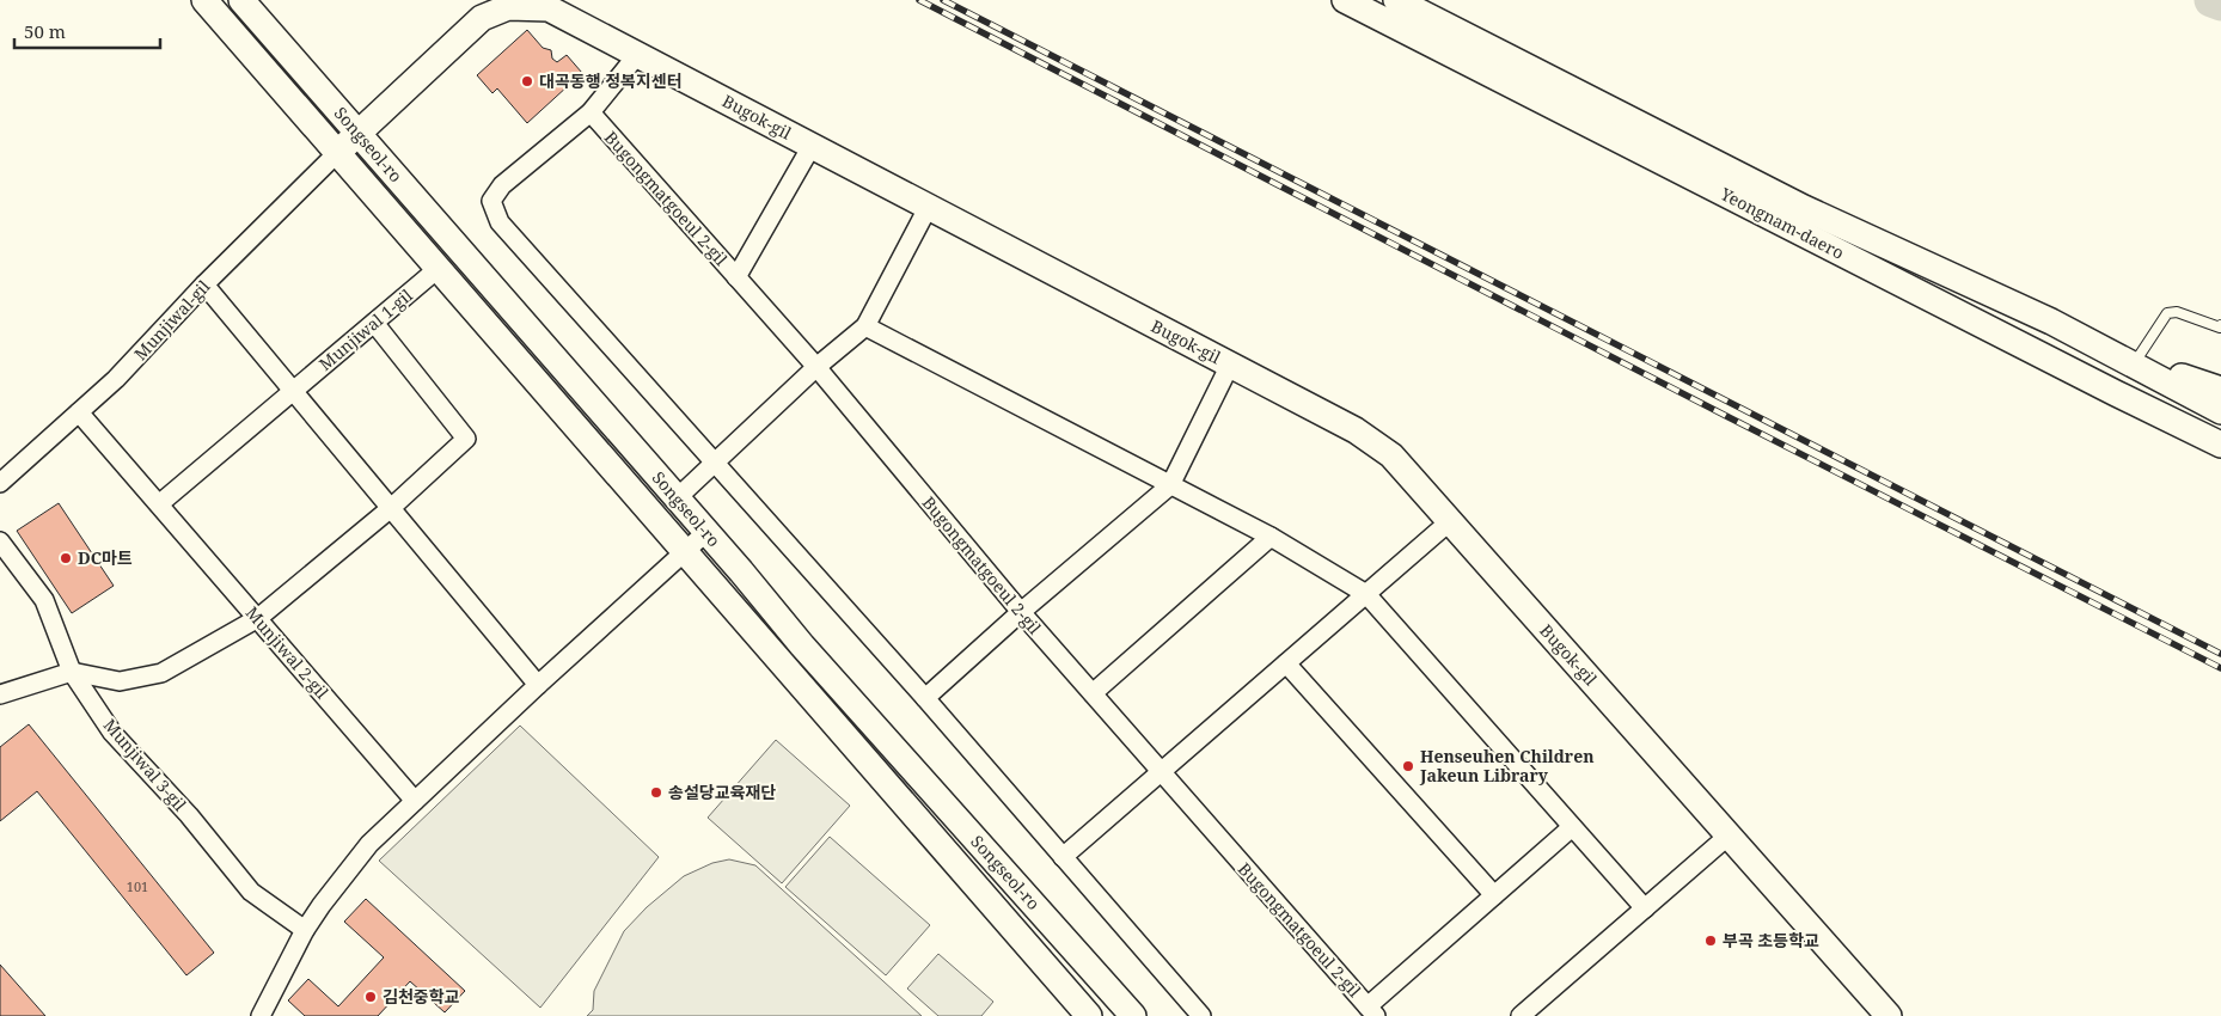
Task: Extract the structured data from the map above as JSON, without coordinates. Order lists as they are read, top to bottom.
{
  "streets": {
    "street": [
      "Bugok-gil",
      "Songseol-ro",
      "Bugongmatgoeul 2-gil",
      "Yeongnam-daero",
      "Munjiwal-gil",
      "Munjiwal 1-gil",
      "Munjiwal 2-gil",
      "Munjiwal 3-gil"
    ]
  },
  "crossings": [
    ["Bugok-gil", "Songseol-ro"],
    ["Bugok-gil", "Munjiwal-gil"],
    ["Songseol-ro", "Munjiwal-gil"],
    ["Songseol-ro", "Munjiwal 1-gil"],
    ["Munjiwal-gil", "Munjiwal 2-gil"]
  ],
  "places": [
    "대곡동행 정복지센터",
    "DC마트",
    "Henseuhen Children Jakeun Library",
    "송설당교육재단",
    "부곡 초등학교",
    "김천중학교"
  ],
  "house_numbers": ["101"],
  "scale_bar": "50 m"
}
